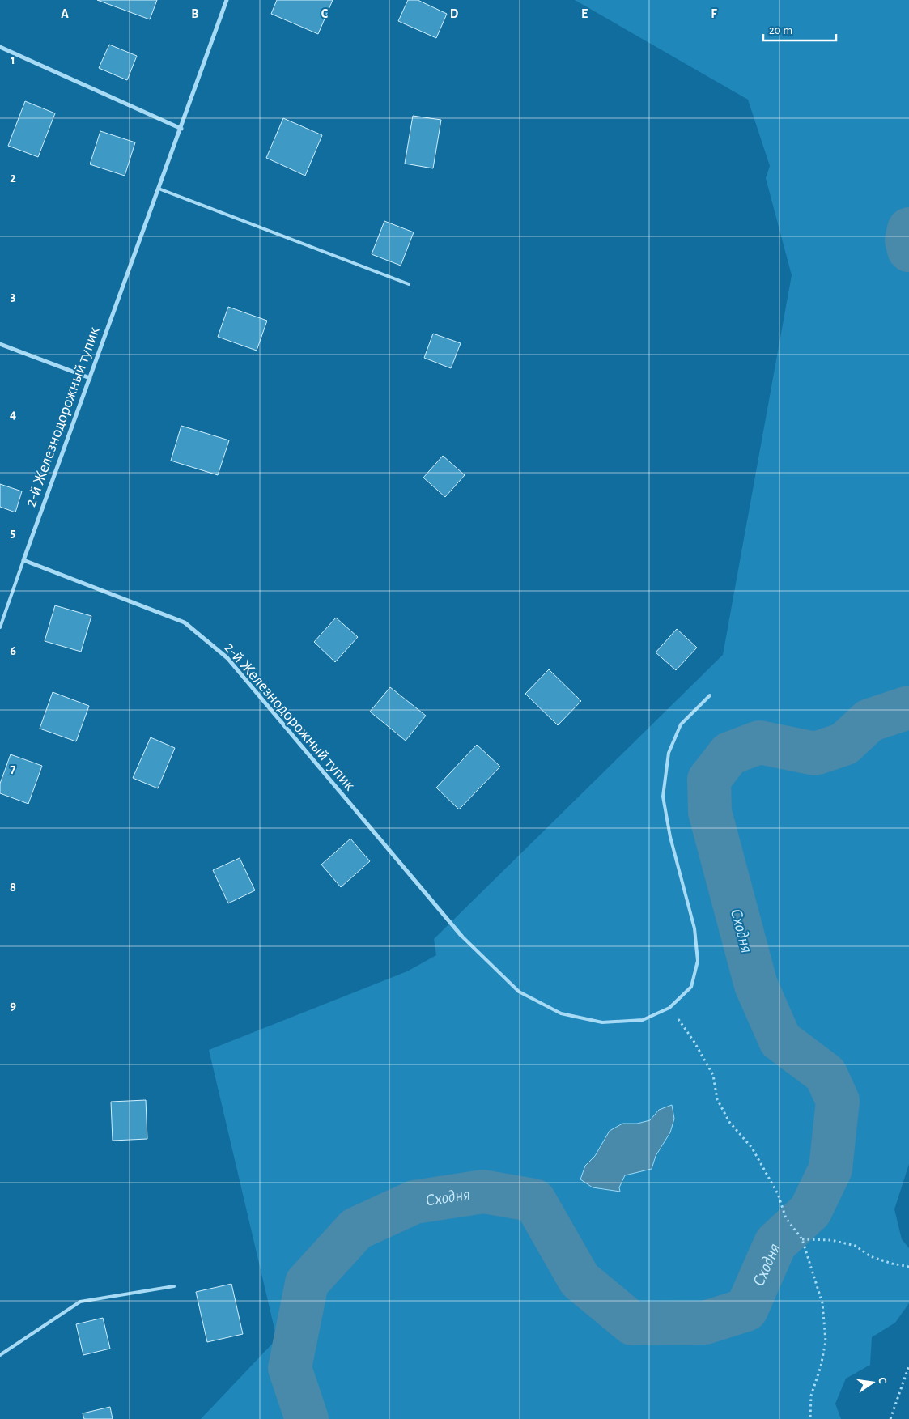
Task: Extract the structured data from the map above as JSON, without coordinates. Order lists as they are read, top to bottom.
{
  "streets": {
    "street": ["2-й Железнодорожный тупик"]
  },
  "water": ["Сходня"],
  "scale_bar": "20 m",
  "north": "right",
  "grid": {
    "columns": [
      "A",
      "B",
      "C",
      "D",
      "E",
      "F"
    ],
    "rows": [
      "1",
      "2",
      "3",
      "4",
      "5",
      "6",
      "7",
      "8",
      "9"
    ]
  }
}
